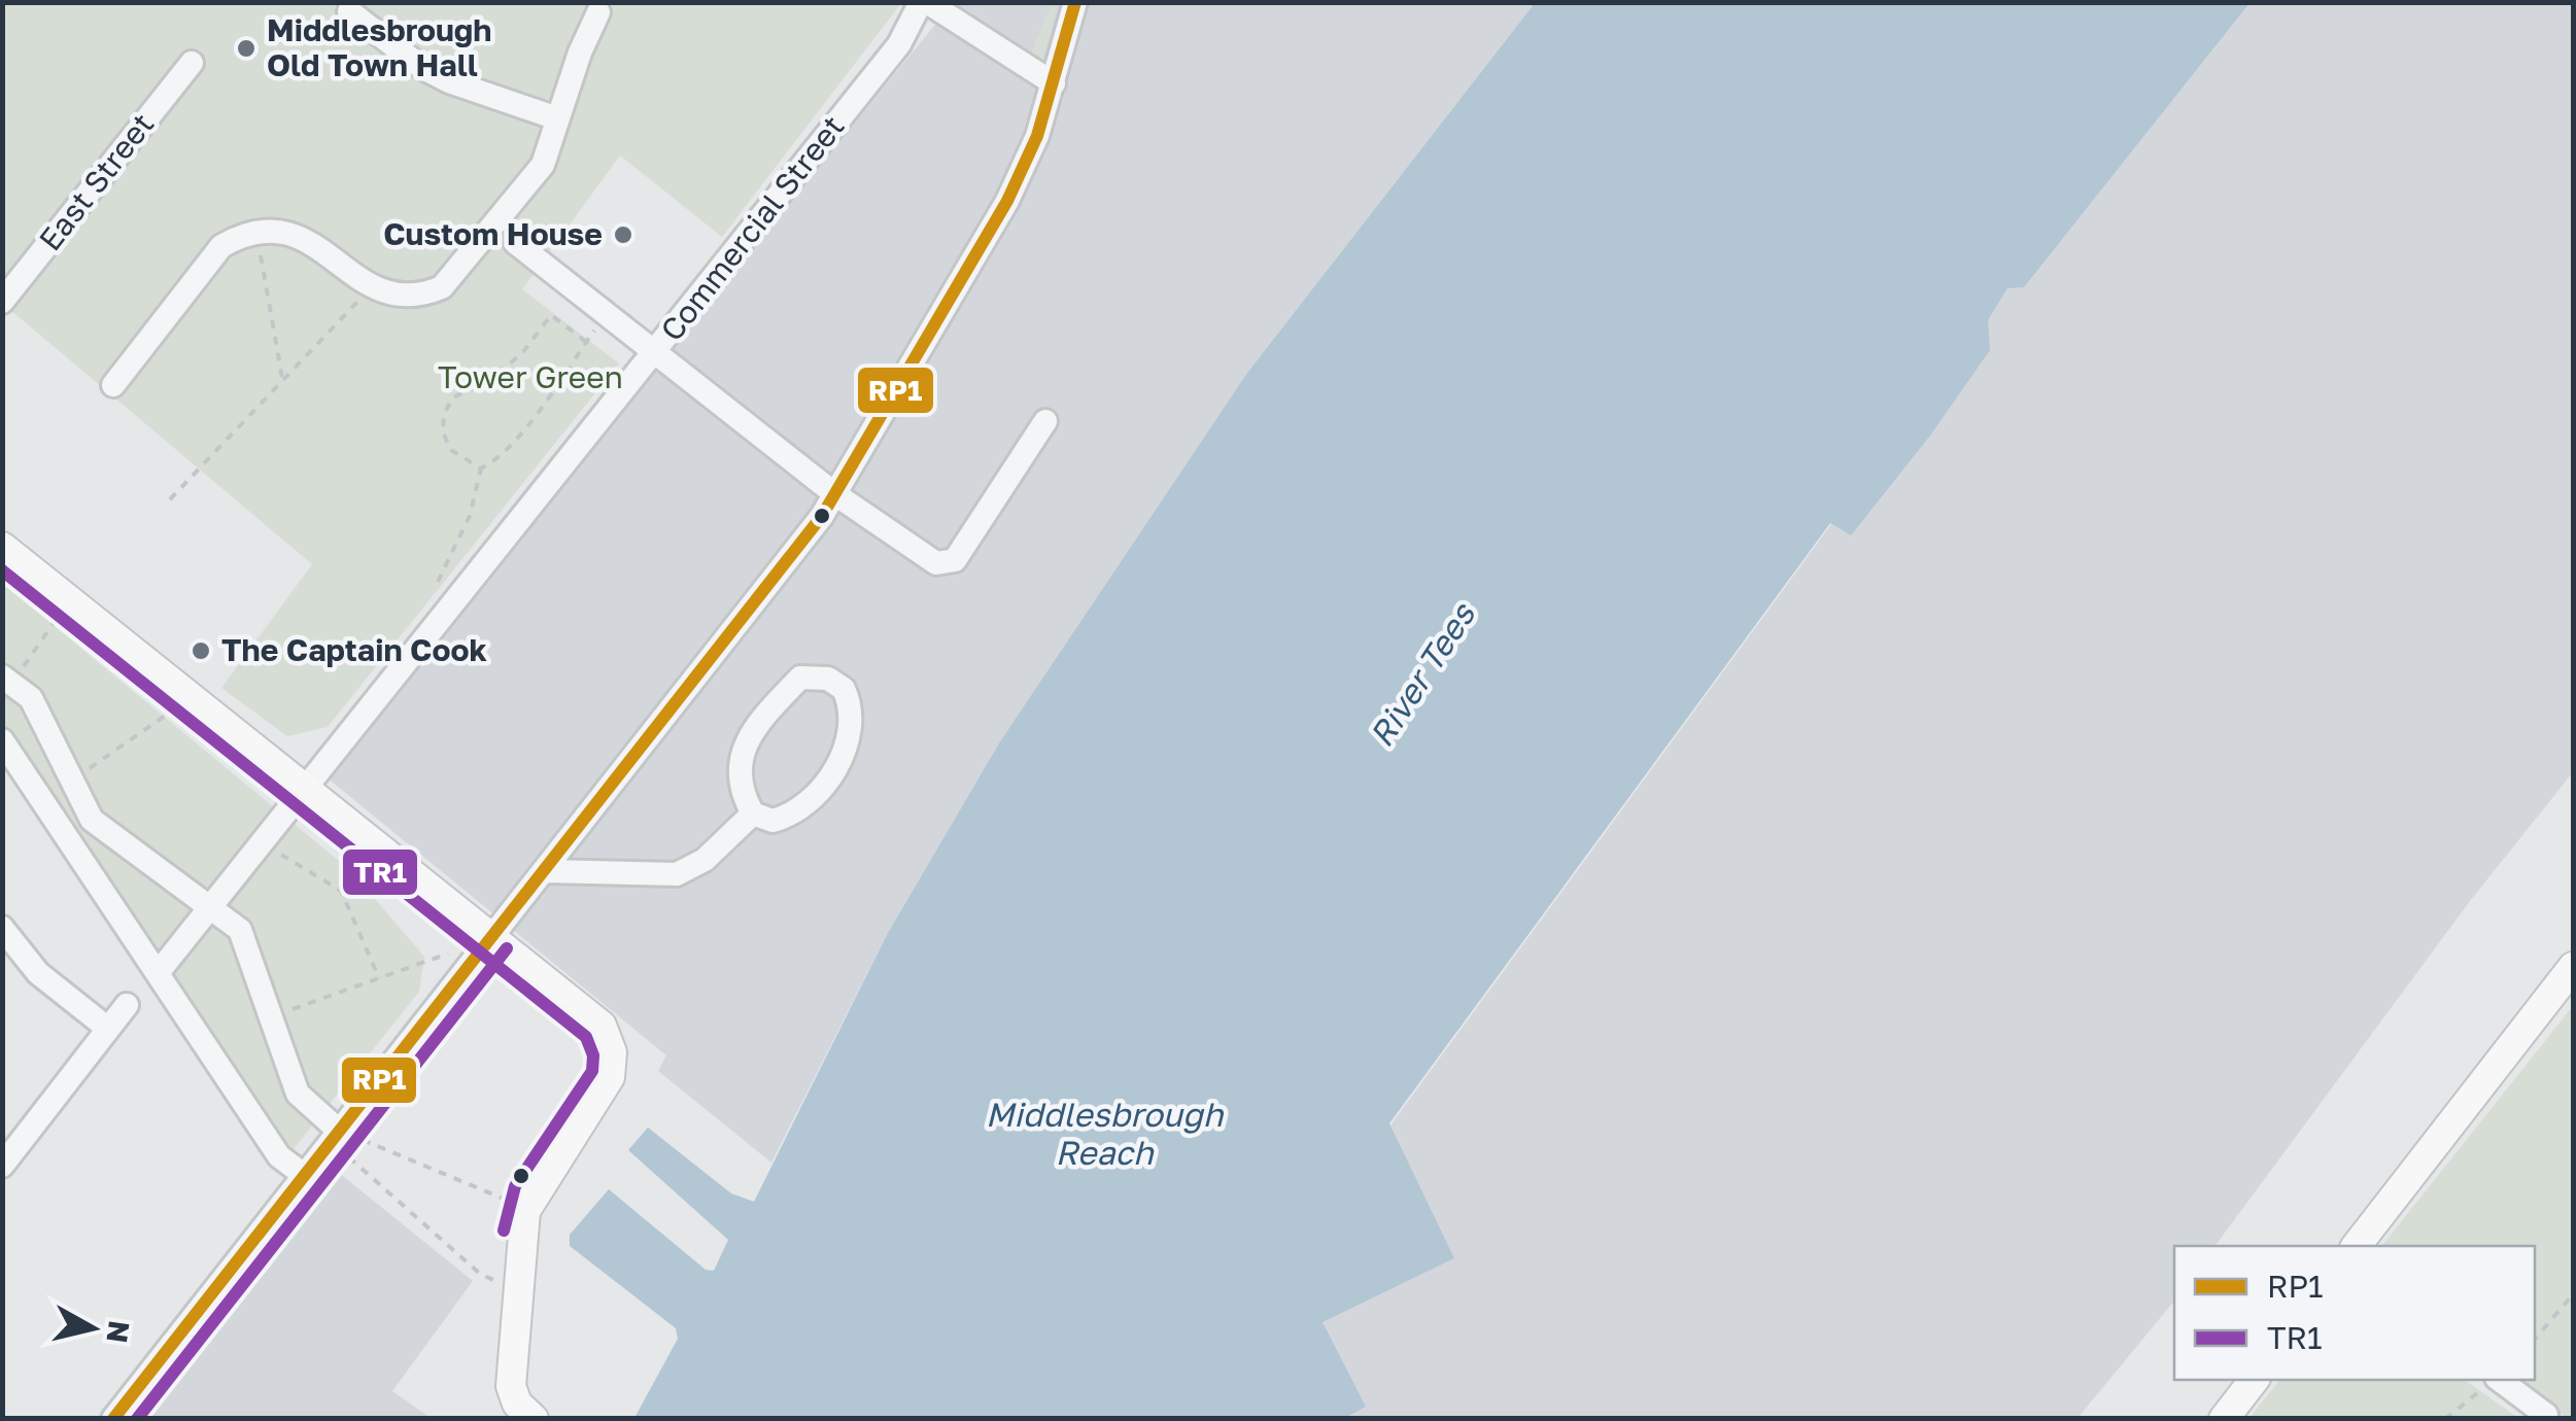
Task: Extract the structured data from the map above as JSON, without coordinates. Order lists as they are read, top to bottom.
{
  "streets": {
    "street": ["East Street", "Commercial Street"]
  },
  "water": ["River Tees", "Middlesbrough Reach"],
  "parks": ["Tower Green"],
  "places": ["Middlesbrough Old Town Hall", "Custom House", "The Captain Cook"],
  "lines": ["transit line RP1", "transit line TR1"],
  "legend": ["RP1", "TR1"],
  "north": "right"
}
